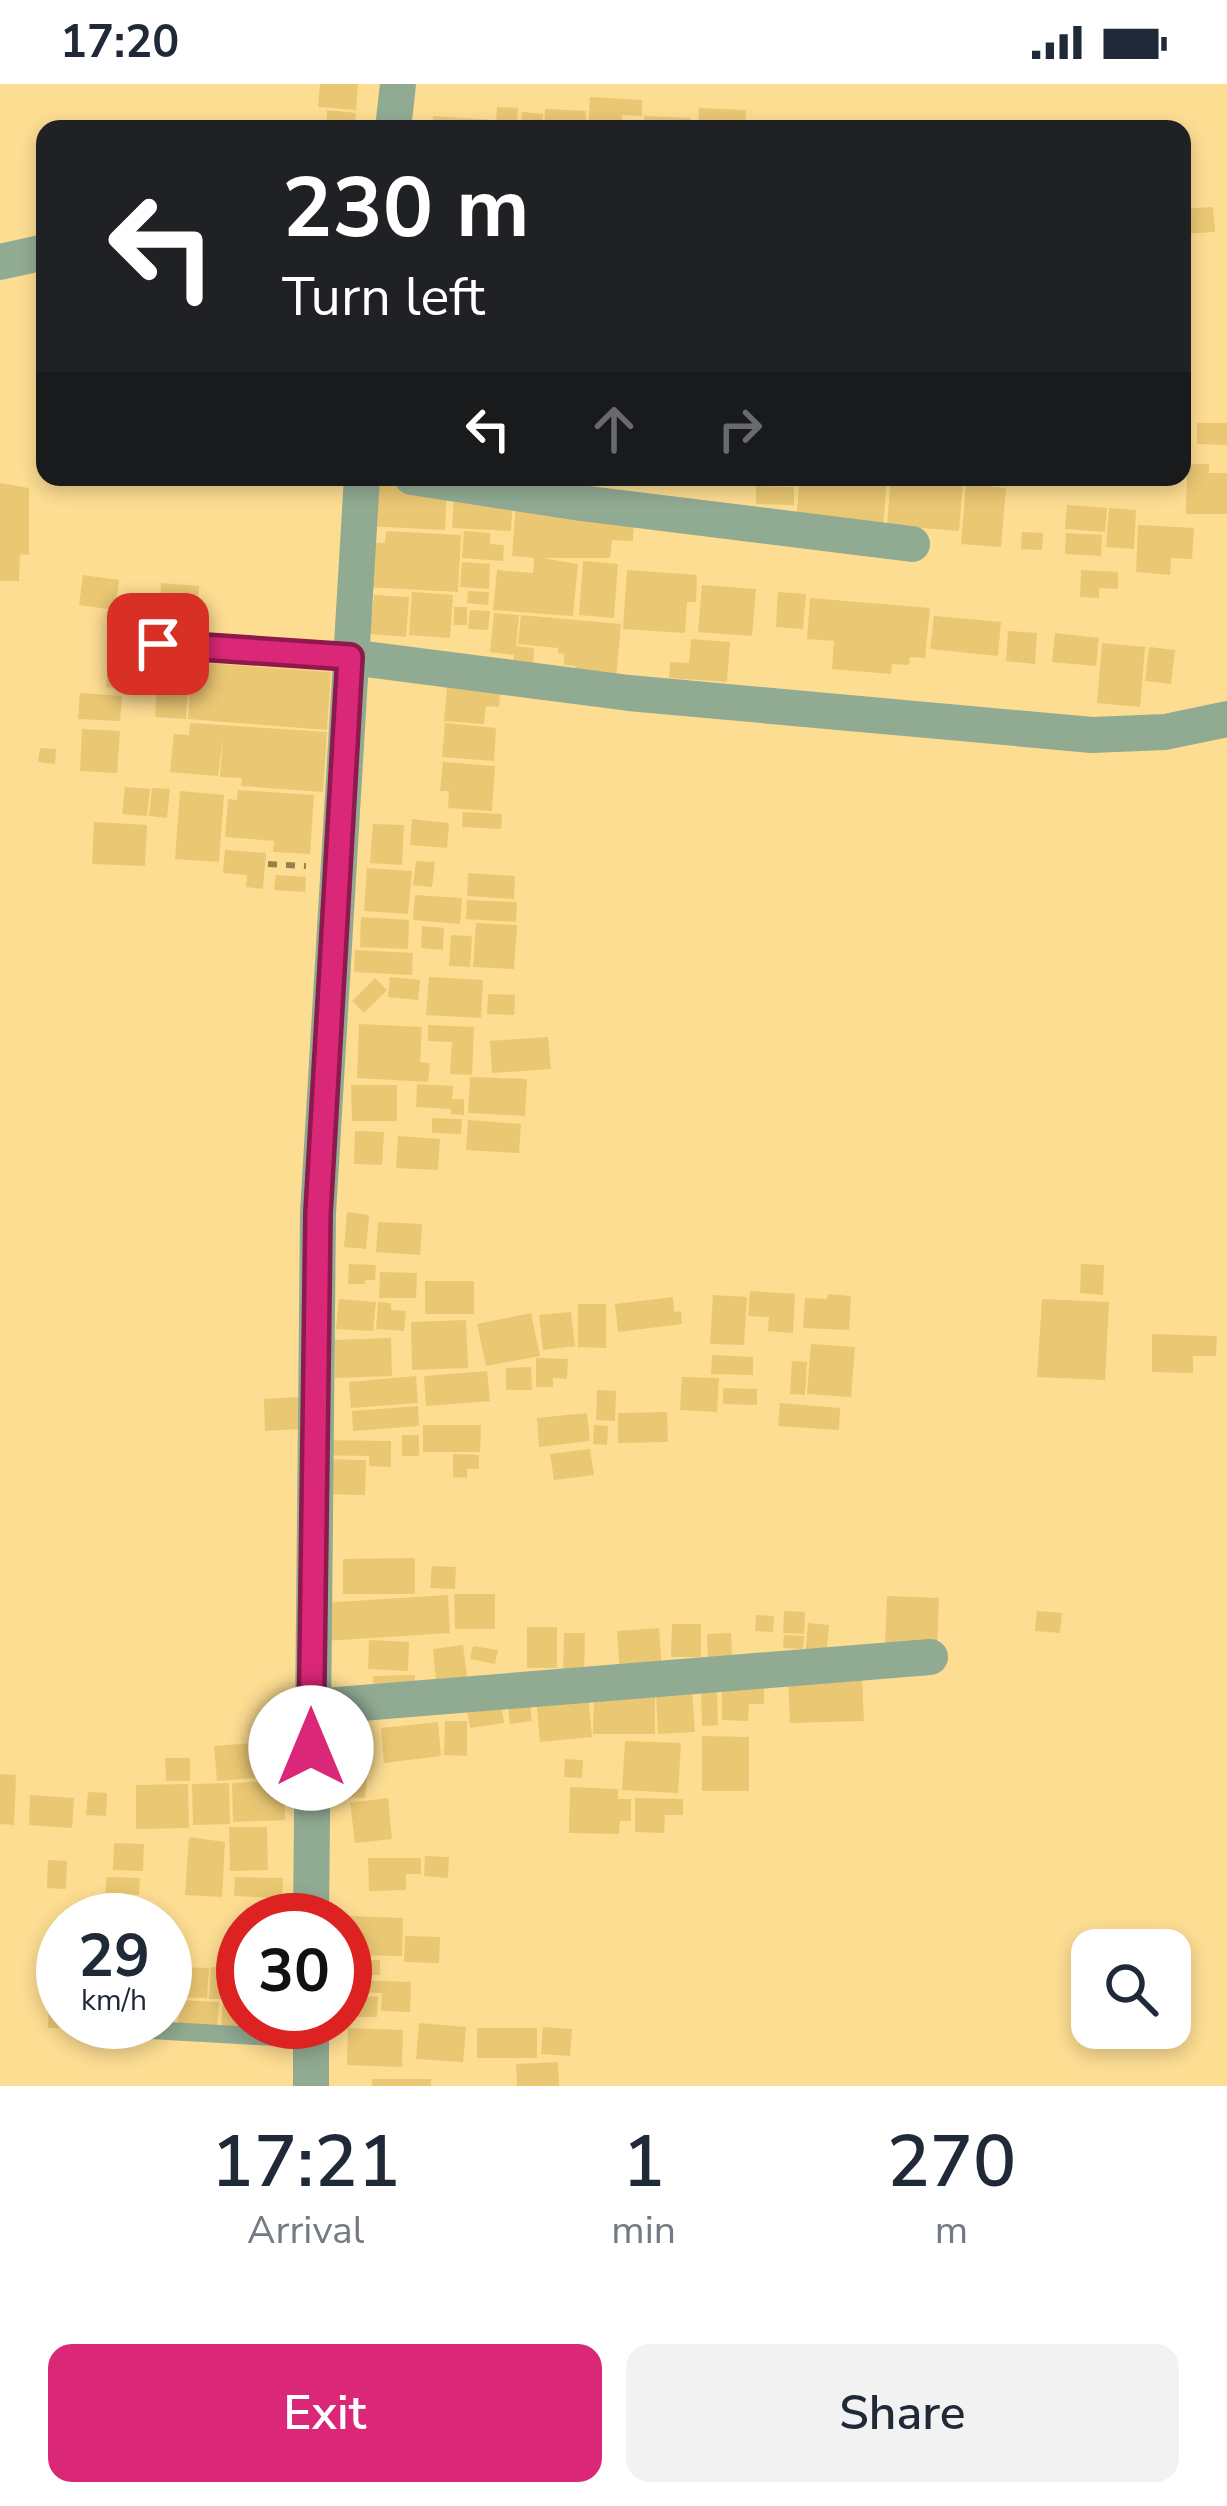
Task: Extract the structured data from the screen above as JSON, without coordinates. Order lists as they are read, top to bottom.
{
  "page": {
    "status": "17:20",
    "turn": ["230 m", "Turn left"],
    "speed": "29 km/h",
    "limit": "30",
    "eta": [
      "17:21",
      "Arrival",
      "1",
      "min",
      "270",
      "m"
    ],
    "buttons": ["Exit", "Share"]
  }
}
